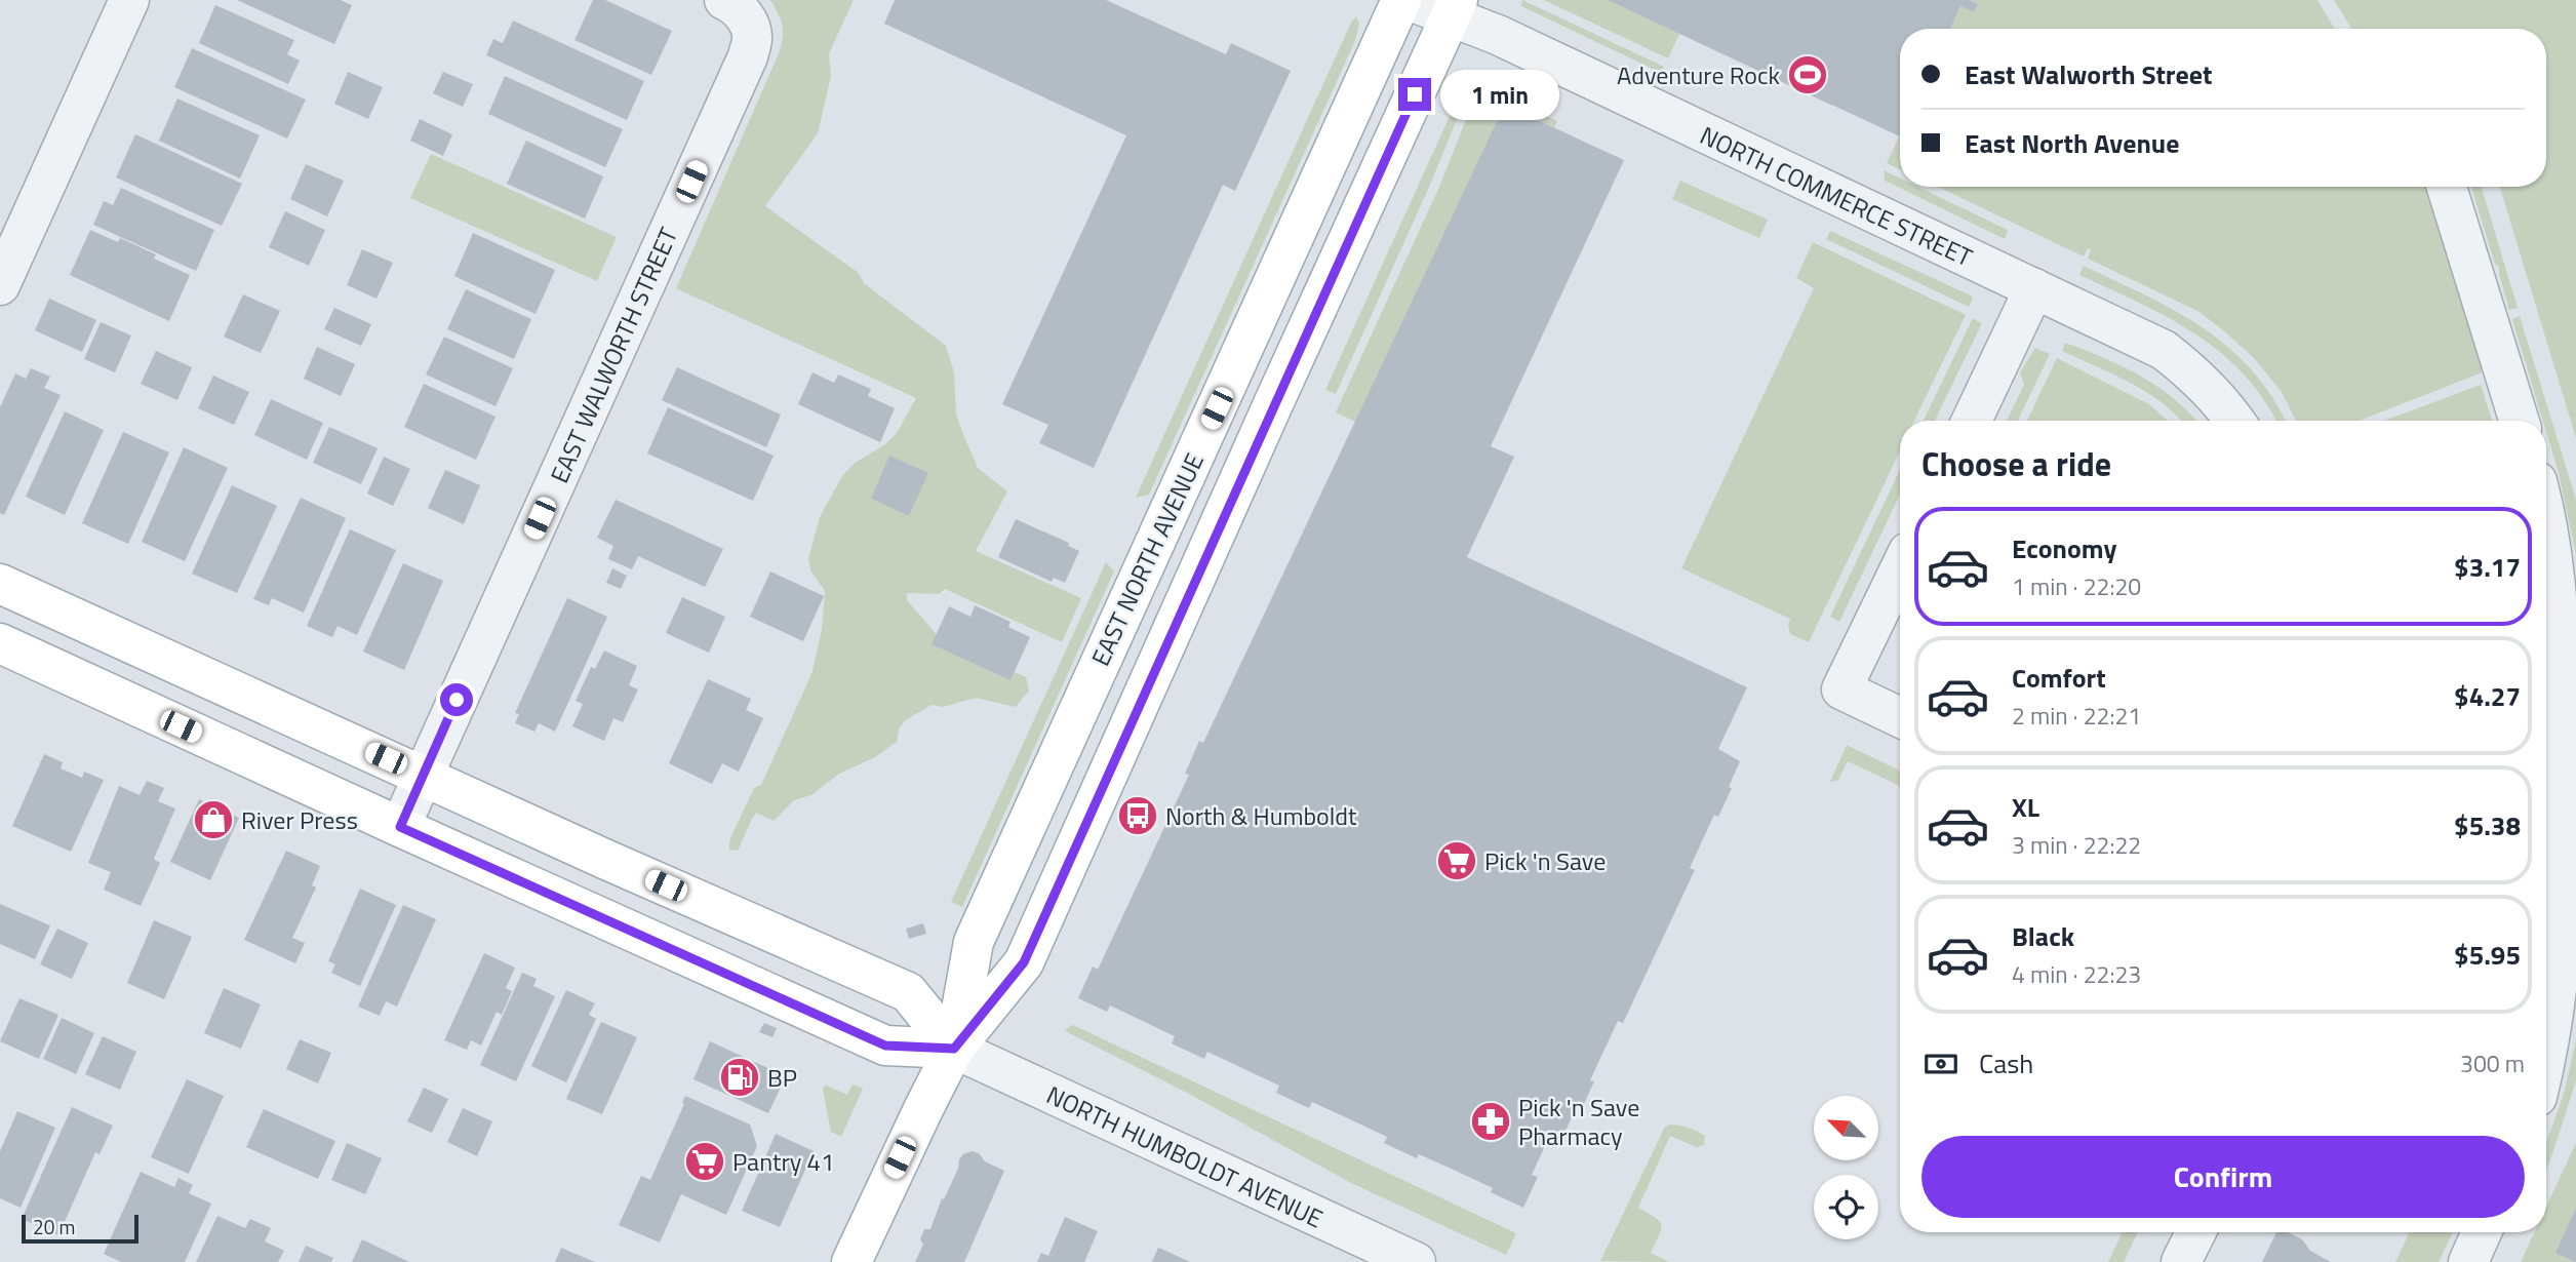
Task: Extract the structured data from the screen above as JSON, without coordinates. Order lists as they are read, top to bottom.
{
  "streets": {
    "main road": ["EAST NORTH AVENUE"],
    "street": ["NORTH COMMERCE STREET", "EAST WALWORTH STREET", "NORTH HUMBOLDT AVENUE"]
  },
  "crossings": [
    ["NORTH COMMERCE STREET", "EAST NORTH AVENUE"],
    ["EAST NORTH AVENUE", "NORTH HUMBOLDT AVENUE"]
  ],
  "places": {
    "sports": ["Adventure Rock"],
    "bus stop": ["North & Humboldt"],
    "shop": ["River Press"],
    "supermarket": ["Pick 'n Save", "Pantry 41"],
    "fuel station": ["BP"],
    "pharmacy": ["Pick 'n Save Pharmacy"]
  },
  "scale_bar": "20 m",
  "north": "top left",
  "page": {
    "banner": ["East Walworth Street", "East North Avenue"],
    "bubble": "1 min",
    "heading": "Choose a ride",
    "list": [
      {
        "name": "Economy",
        "note": "1 min · 22:20",
        "value": "$3.17"
      },
      {
        "name": "Comfort",
        "note": "2 min · 22:21",
        "value": "$4.27"
      },
      {
        "name": "XL",
        "note": "3 min · 22:22",
        "value": "$5.38"
      },
      {
        "name": "Black",
        "note": "4 min · 22:23",
        "value": "$5.95"
      }
    ],
    "pay": ["Cash", "300 m"],
    "buttons": "Confirm",
    "scale": "20 m"
  }
}
